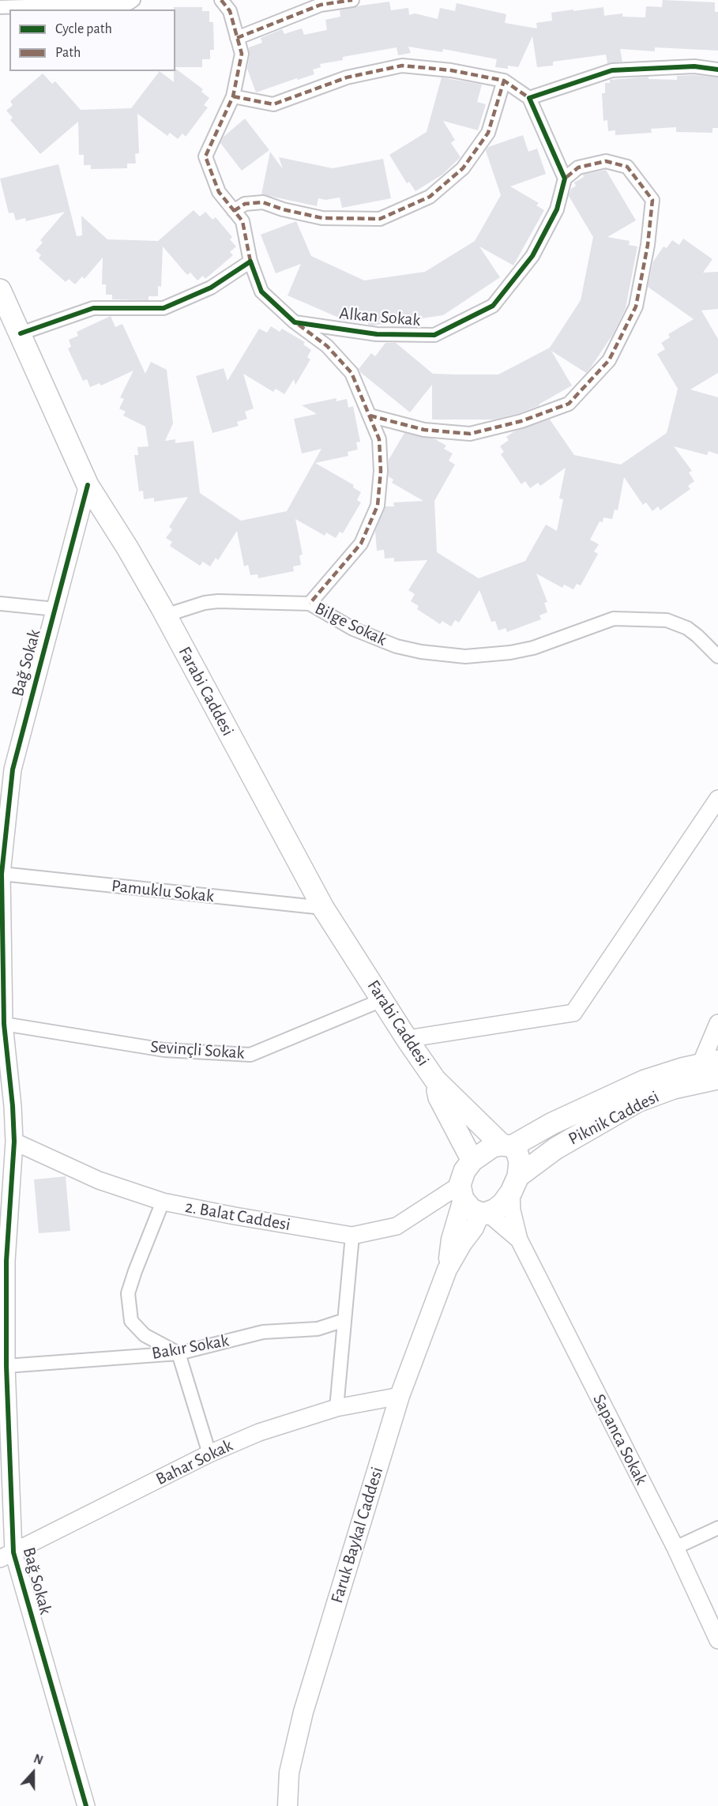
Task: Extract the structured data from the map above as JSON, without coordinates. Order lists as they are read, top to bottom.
{
  "streets": {
    "main road": ["Farabi Caddesi", "Piknik Caddesi", "Faruk Baykal Caddesi"],
    "street": [
      "Alkan Sokak",
      "Bilge Sokak",
      "Bağ Sokak",
      "Pamuklu Sokak",
      "Sevinçli Sokak",
      "2. Balat Caddesi",
      "Bakır Sokak",
      "Sapanca Sokak",
      "Bahar Sokak"
    ]
  },
  "crossings": [
    ["Bilge Sokak", "Farabi Caddesi"],
    ["Bağ Sokak", "Farabi Caddesi"],
    ["Bağ Sokak", "Pamuklu Sokak"],
    ["Bağ Sokak", "Sevinçli Sokak"],
    ["Bağ Sokak", "2. Balat Caddesi"],
    ["Bağ Sokak", "Bakır Sokak"],
    ["Bağ Sokak", "Bahar Sokak"],
    ["Farabi Caddesi", "Pamuklu Sokak"],
    ["Farabi Caddesi", "Sevinçli Sokak"],
    ["Piknik Caddesi", "2. Balat Caddesi"],
    ["Piknik Caddesi", "Sapanca Sokak"],
    ["2. Balat Caddesi", "Sapanca Sokak"],
    ["Bahar Sokak", "Faruk Baykal Caddesi"]
  ],
  "legend": ["Cycle path", "Path"],
  "north": "top"
}
